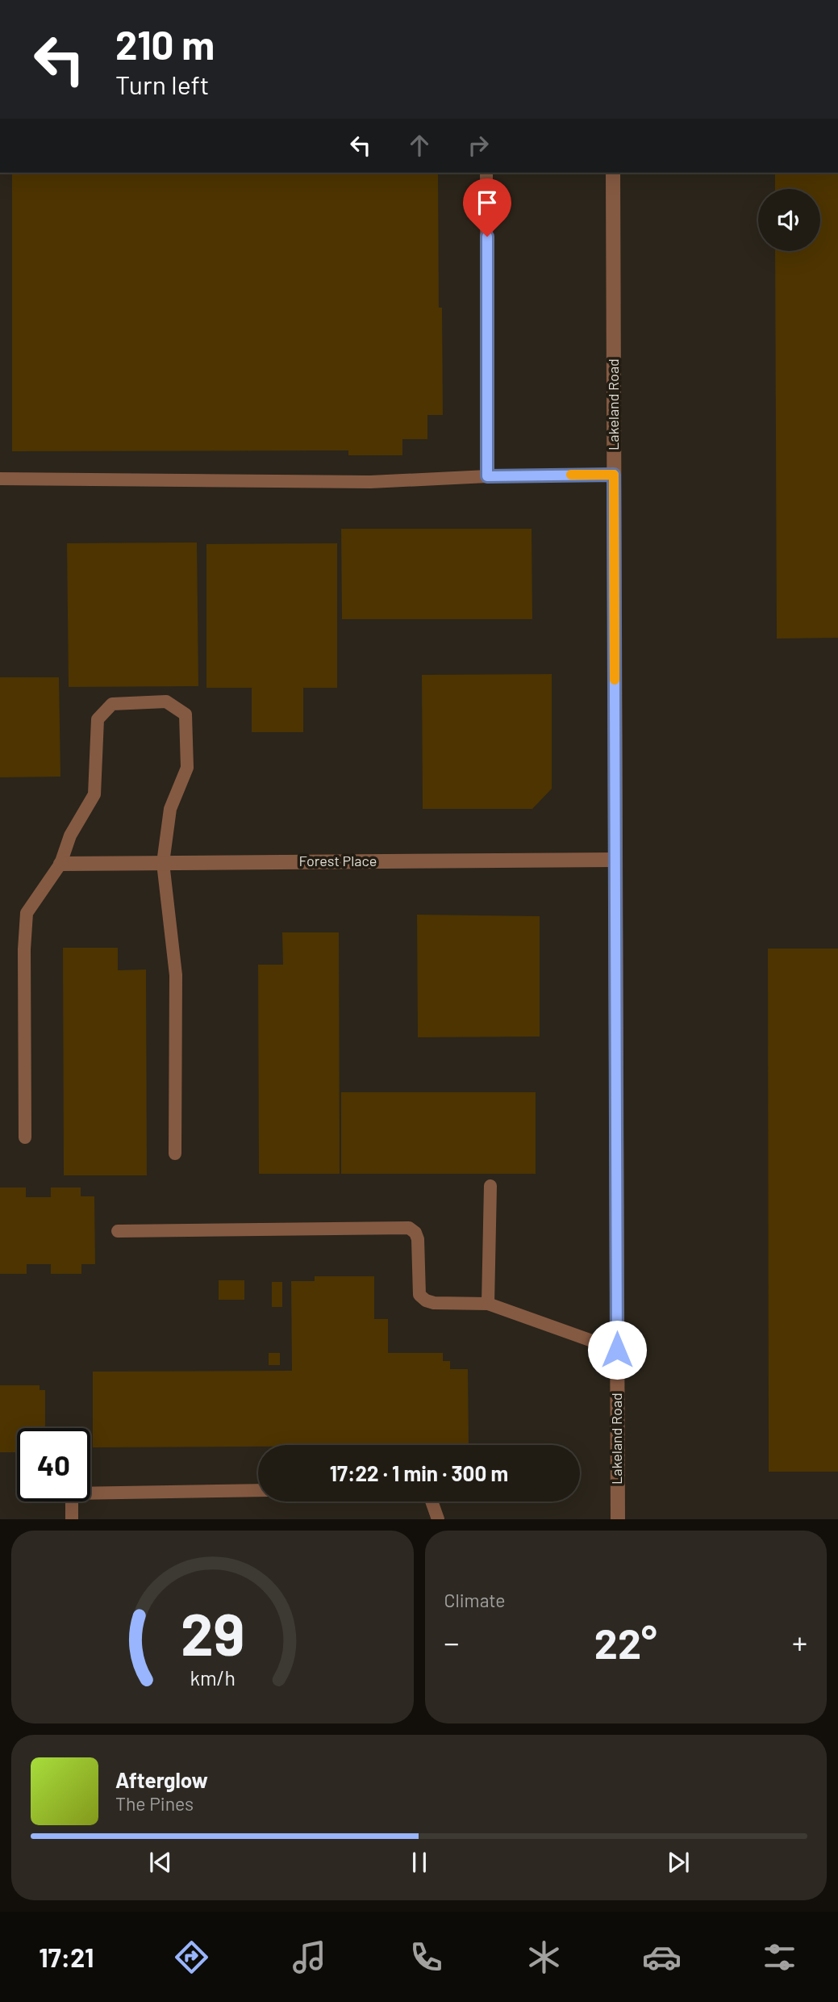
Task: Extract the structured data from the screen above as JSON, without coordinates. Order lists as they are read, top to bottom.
{
  "streets": {
    "street": ["Lakeland Road", "Forest Place"]
  },
  "crossings": [
    ["Lakeland Road", "Forest Place"]
  ],
  "page": {
    "turn": ["210 m", "Turn left"],
    "limit": "40",
    "trip": "17:22 · 1 min · 300 m",
    "tile": "Climate",
    "heat": ["−", "22°", "+"],
    "song": ["Afterglow", "The Pines"],
    "tabs": "17:21",
    "gauge": ["29", "km/h"]
  }
}
